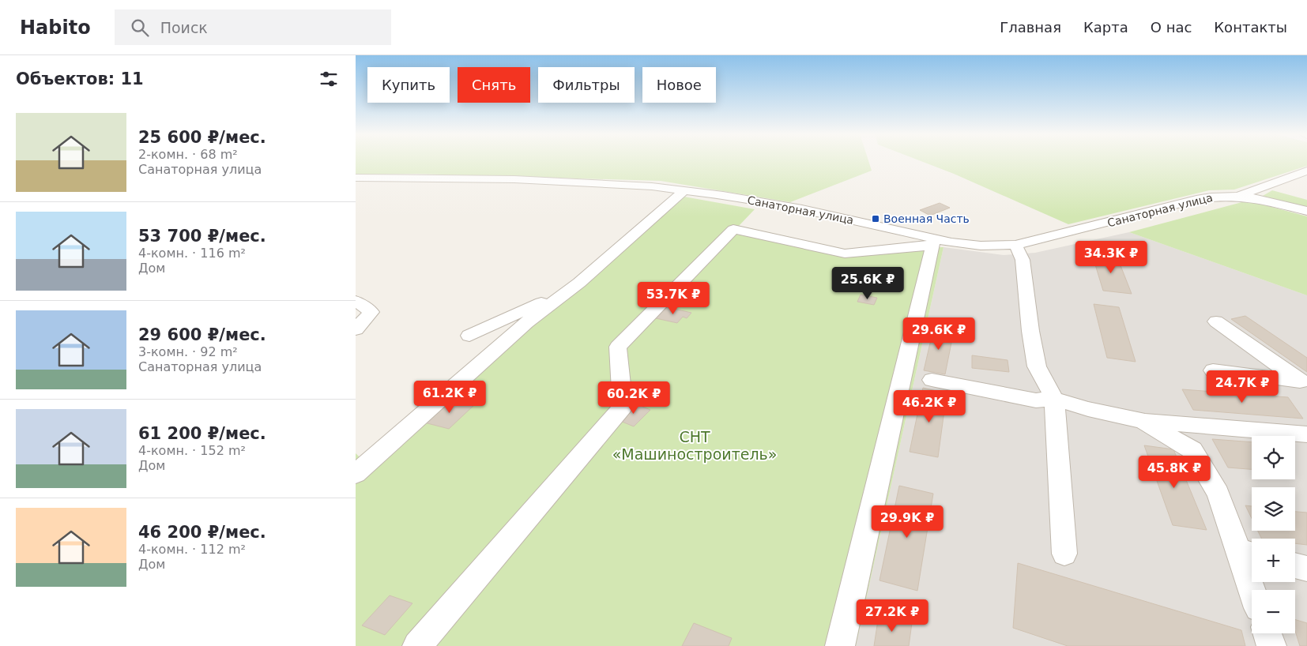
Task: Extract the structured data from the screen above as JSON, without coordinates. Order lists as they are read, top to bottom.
{
  "streets": {
    "street": ["Санаторная улица"]
  },
  "parks": ["СНТ «Машиностроитель»"],
  "places": {
    "transit": ["Военная Часть"]
  },
  "page": {
    "header": "Habito",
    "search": "Поиск",
    "nav": [
      "Главная",
      "Карта",
      "О нас",
      "Контакты"
    ],
    "heading": "Объектов: 11",
    "chip": [
      "Купить",
      "Снять",
      "Фильтры",
      "Новое"
    ],
    "list": [
      {
        "name": "25 600 ₽/мес.",
        "note": "2-комн. · 68 m² · Санаторная улица"
      },
      {
        "name": "53 700 ₽/мес.",
        "note": "4-комн. · 116 m² · Дом"
      },
      {
        "name": "29 600 ₽/мес.",
        "note": "3-комн. · 92 m² · Санаторная улица"
      },
      {
        "name": "61 200 ₽/мес.",
        "note": "4-комн. · 152 m² · Дом"
      },
      {
        "name": "46 200 ₽/мес.",
        "note": "4-комн. · 112 m² · Дом"
      }
    ],
    "price": [
      "34.3K ₽",
      "25.6K ₽",
      "53.7K ₽",
      "29.6K ₽",
      "24.7K ₽",
      "61.2K ₽",
      "60.2K ₽",
      "46.2K ₽",
      "45.8K ₽",
      "29.9K ₽",
      "27.2K ₽"
    ],
    "map_buttons": ["+", "−"]
  }
}
